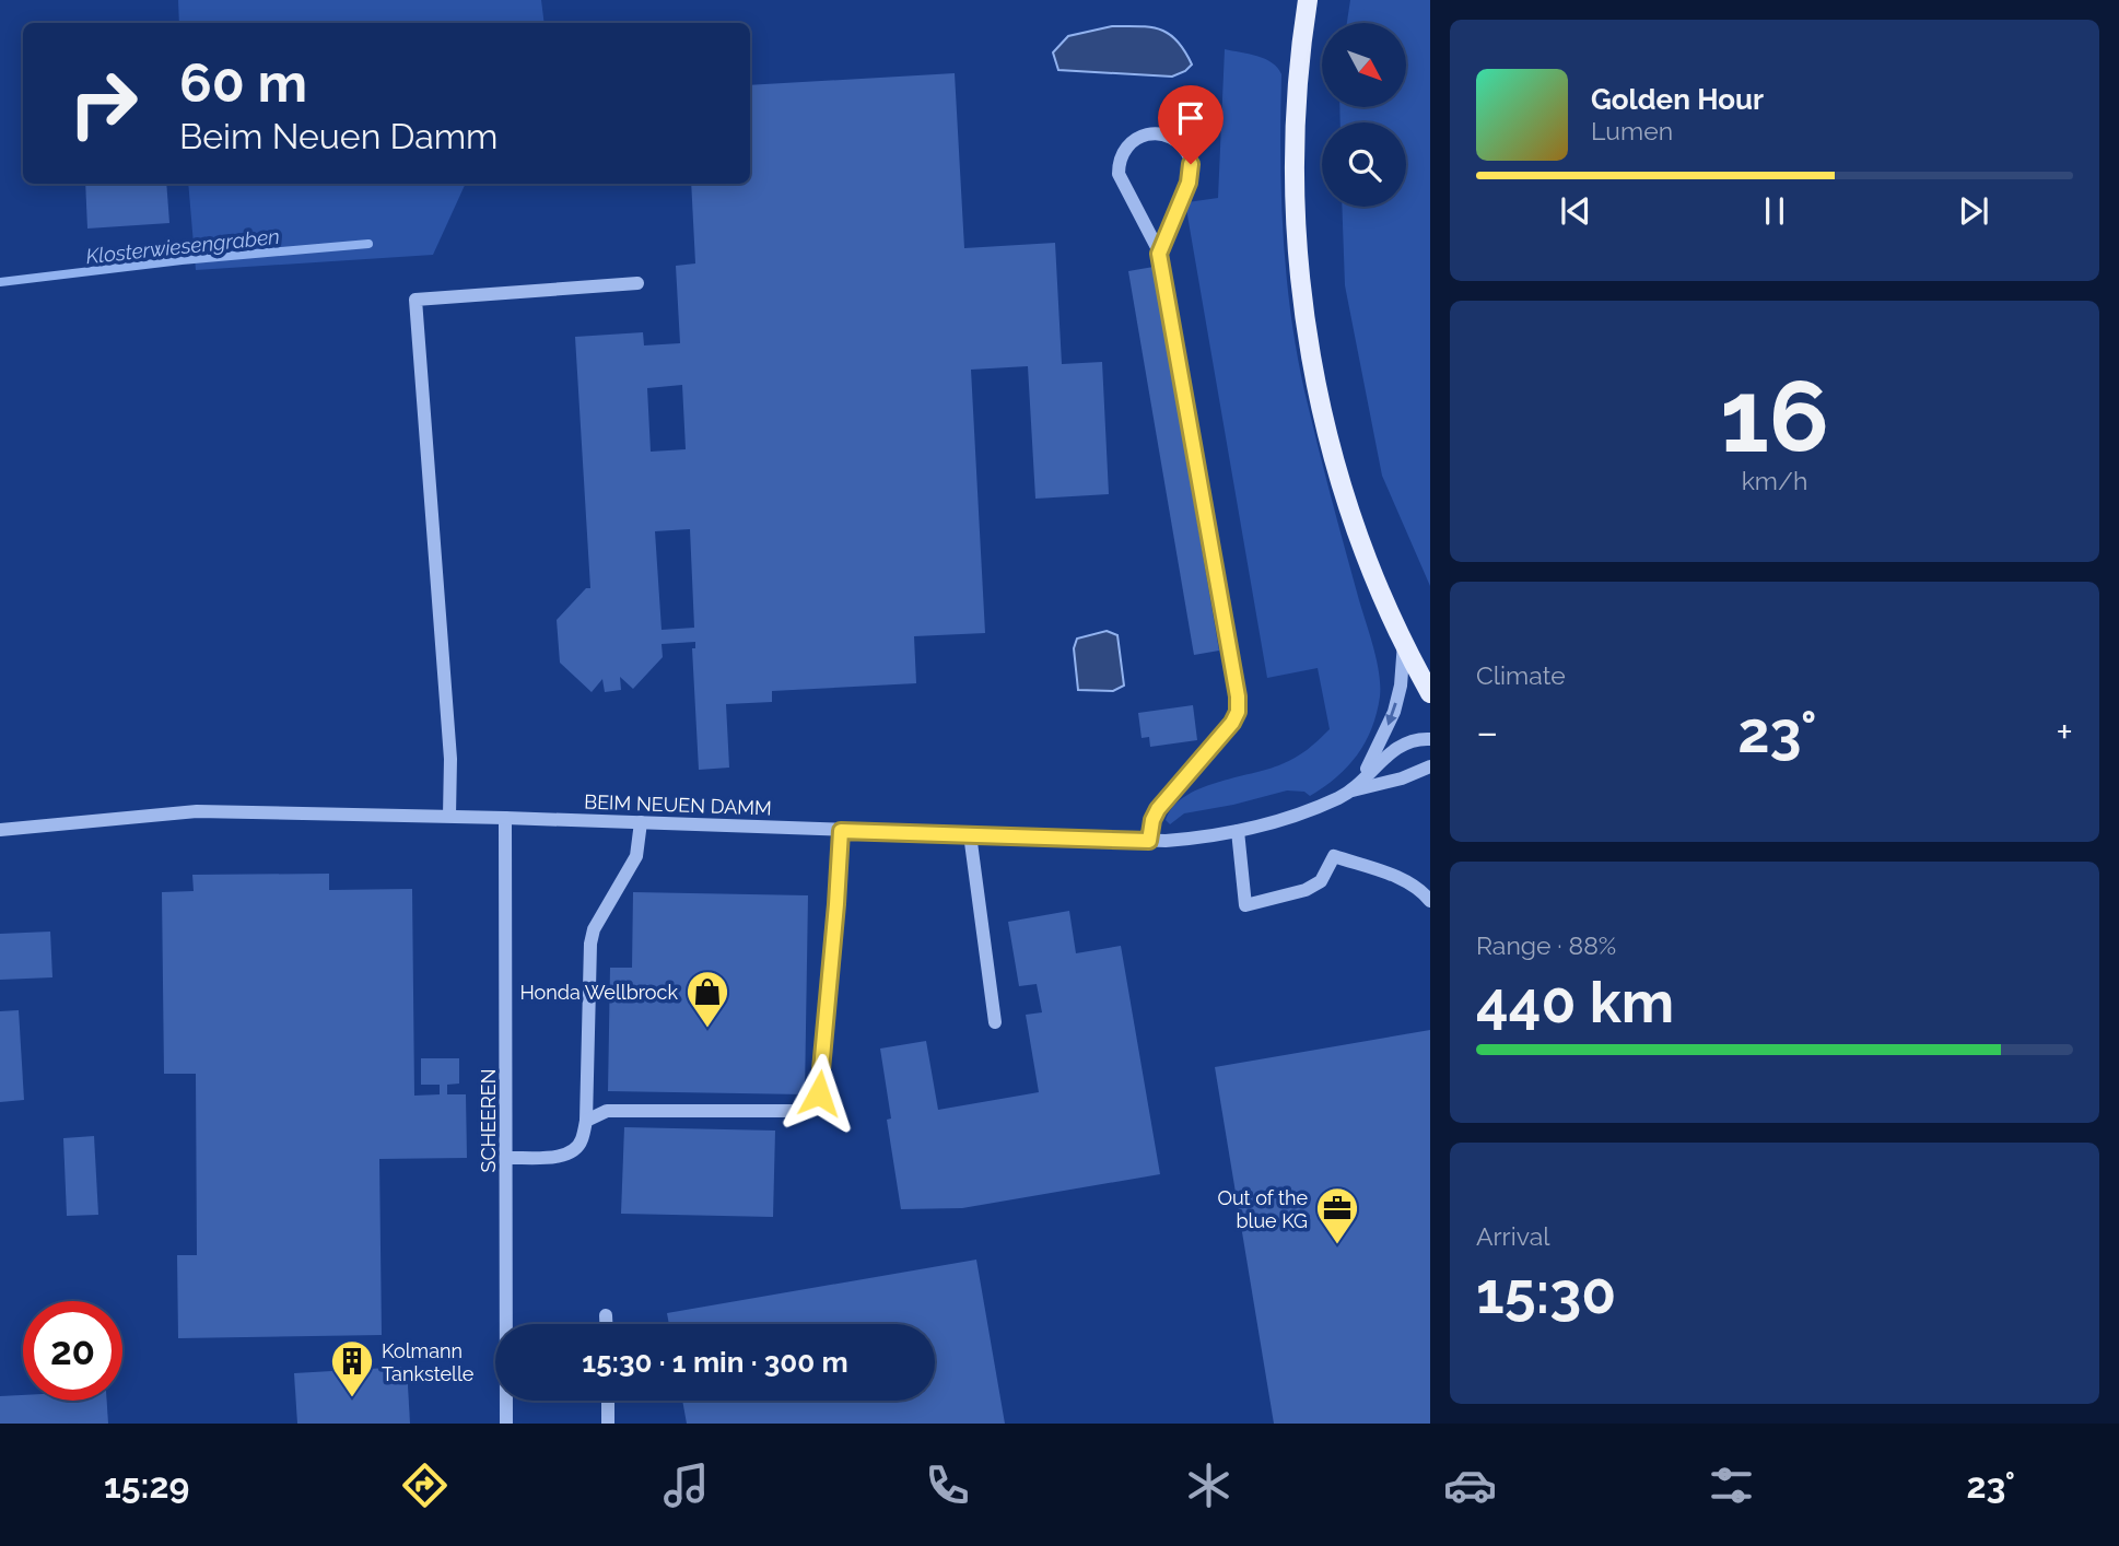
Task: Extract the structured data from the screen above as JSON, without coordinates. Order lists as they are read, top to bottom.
{
  "streets": {
    "street": ["BEIM NEUEN DAMM", "SCHEEREN"]
  },
  "crossings": [
    ["BEIM NEUEN DAMM", "SCHEEREN"]
  ],
  "water": ["Klosterwiesengraben"],
  "places": {
    "shop": ["Honda Wellbrock"],
    "office": ["Out of the blue KG"],
    "building": ["Kolmann Tankstelle"]
  },
  "north": "bottom right",
  "page": {
    "turn": ["60 m", "Beim Neuen Damm"],
    "song": ["Golden Hour", "Lumen"],
    "tile": [
      ["16", "km/h"],
      "Climate",
      ["Range · 88%", "440 km"],
      ["Arrival", "15:30"]
    ],
    "heat": ["−", "23°", "+"],
    "limit": "20",
    "trip": "15:30 · 1 min · 300 m",
    "tabs": ["15:29", "23°"]
  }
}
